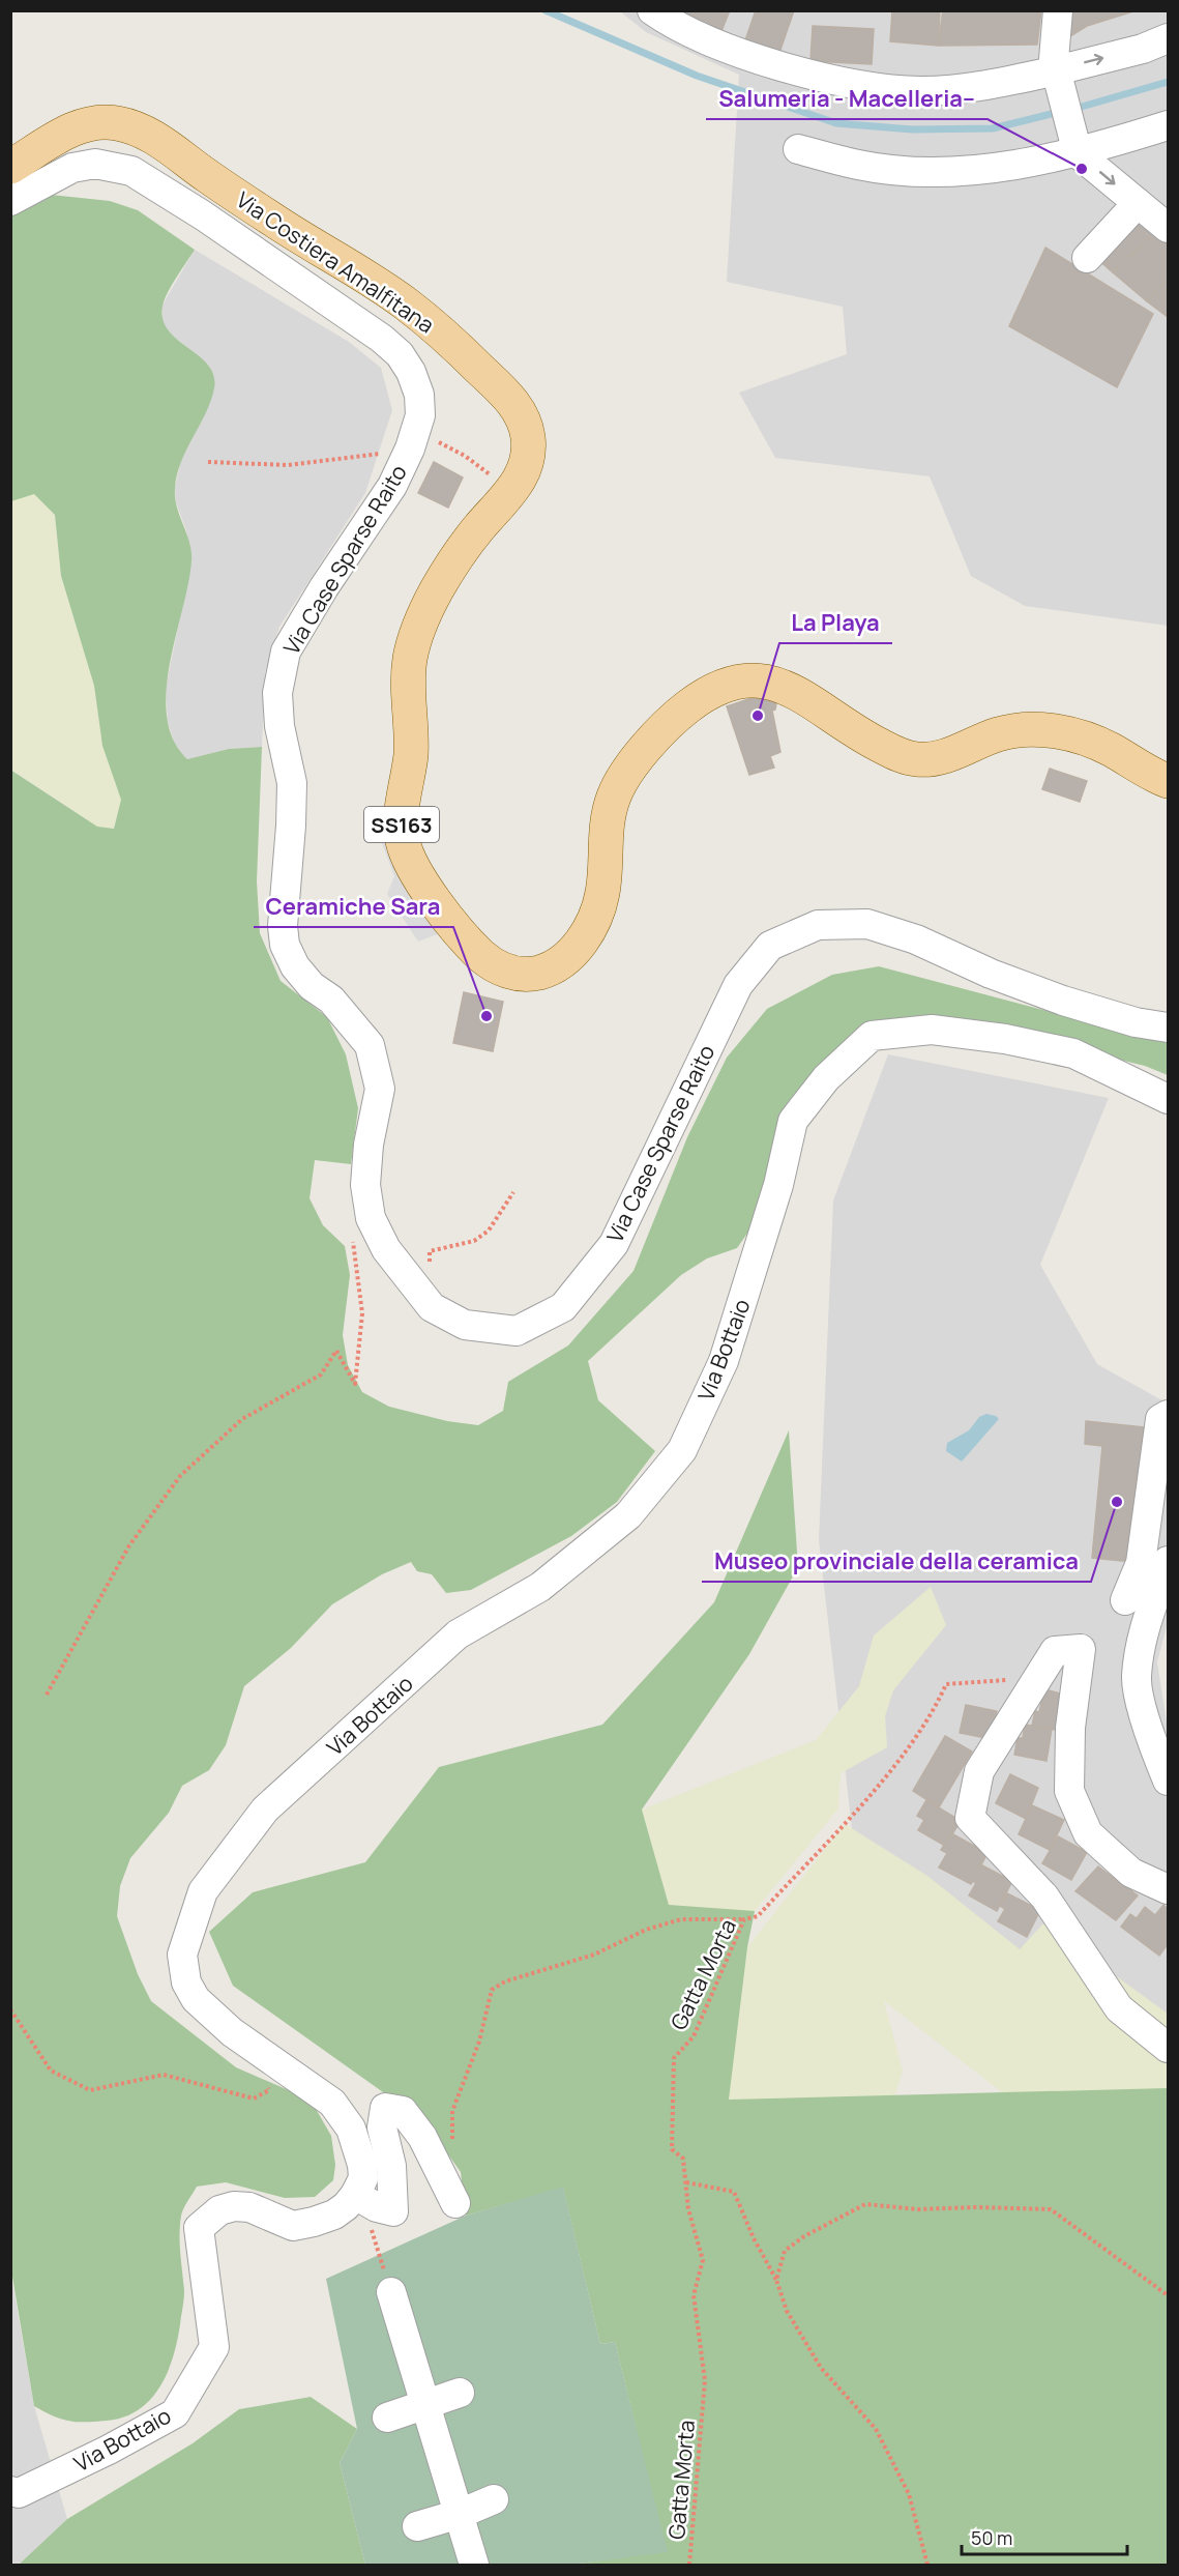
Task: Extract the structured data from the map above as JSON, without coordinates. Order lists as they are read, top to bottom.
{
  "streets": {
    "main road": ["Via Costiera Amalfitana", "SS163"],
    "street": ["Via Case Sparse Raito", "Via Bottaio"],
    "path": ["Gatta Morta"]
  },
  "places": [
    "Salumeria - Macelleria--",
    "La Playa",
    "Ceramiche Sara",
    "Museo provinciale della ceramica"
  ],
  "scale_bar": "50 m"
}
